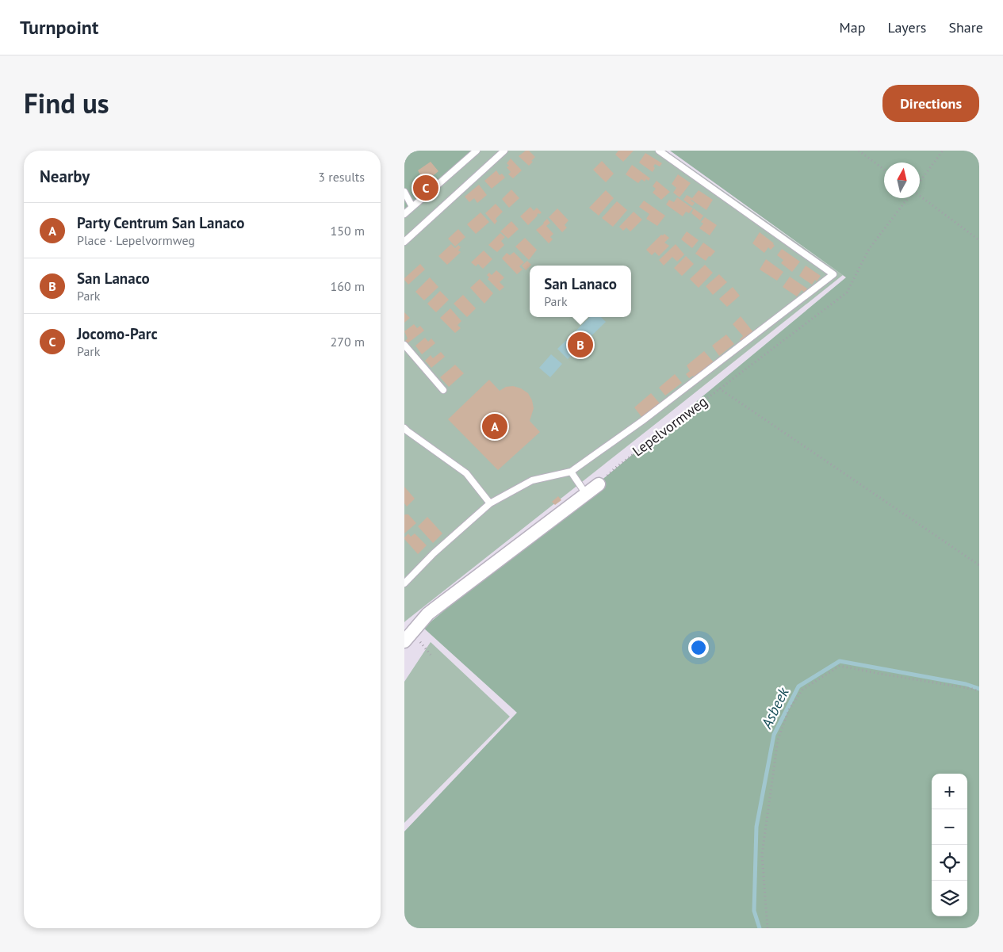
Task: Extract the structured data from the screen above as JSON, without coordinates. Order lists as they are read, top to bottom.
{
  "streets": {
    "path": ["Lepelvormweg"]
  },
  "water": ["Asbeek"],
  "north": "top",
  "page": {
    "header": "Turnpoint",
    "nav": ["Map", "Layers", "Share"],
    "title": "Find us",
    "buttons": "Directions",
    "heading": ["Nearby", "3 results"],
    "pins": ["C", "B", "A"],
    "list": [
      {
        "mark": "A",
        "name": "Party Centrum San Lanaco",
        "note": "Place · Lepelvormweg",
        "value": "150 m"
      },
      {
        "mark": "B",
        "name": "San Lanaco",
        "note": "Park",
        "value": "160 m"
      },
      {
        "mark": "C",
        "name": "Jocomo-Parc",
        "note": "Park",
        "value": "270 m"
      }
    ],
    "popup": ["San Lanaco", "Park"],
    "map_buttons": ["+", "−"]
  }
}
